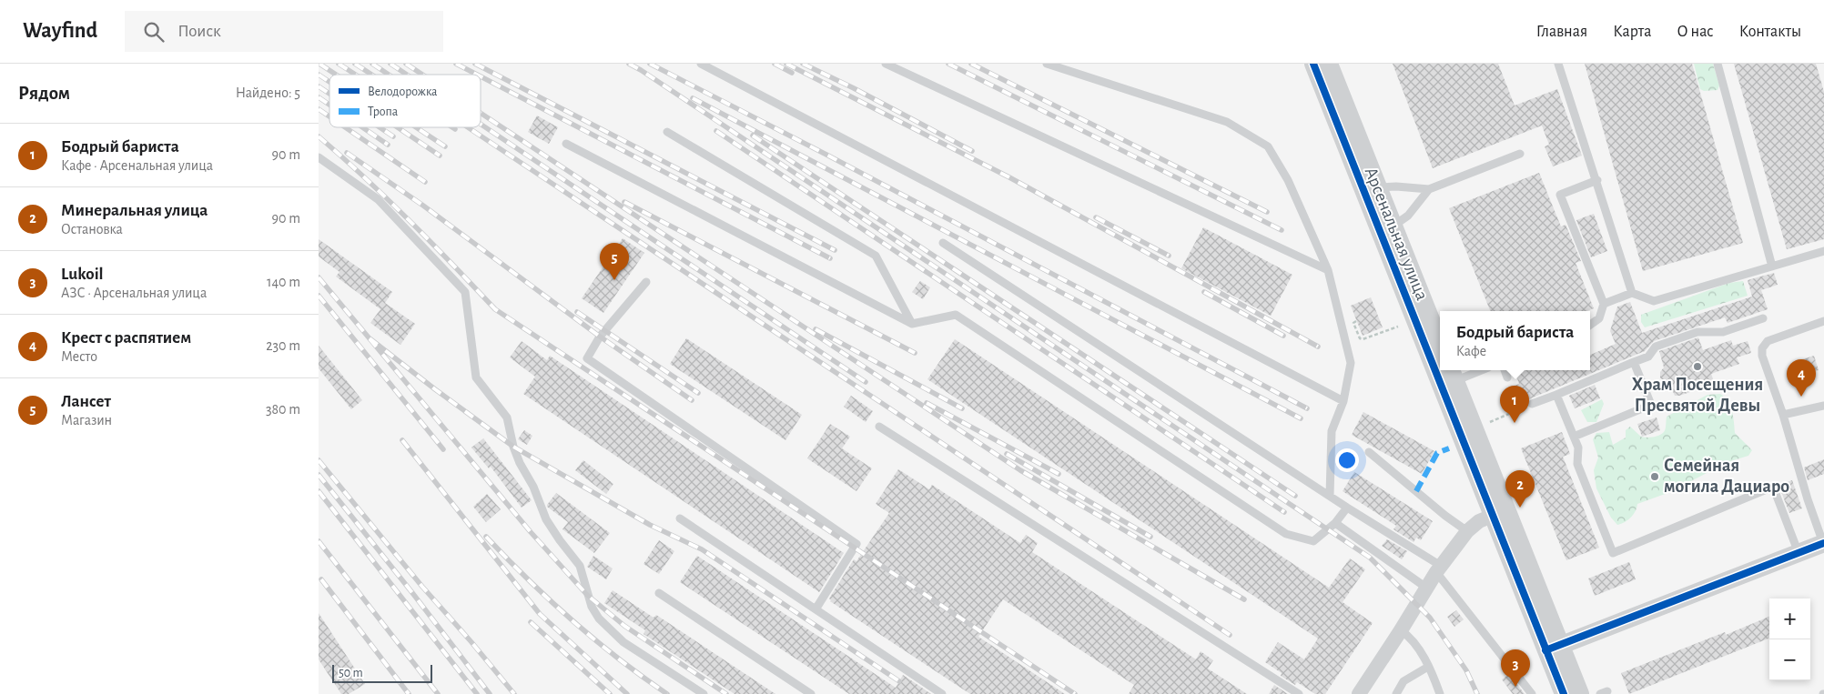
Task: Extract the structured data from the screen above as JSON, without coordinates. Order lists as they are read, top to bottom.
{
  "streets": {
    "street": ["Арсенальная улица"]
  },
  "places": ["Храм Посещения Пресвятой Девы", "Семейная могила Дациаро"],
  "legend": ["Велодорожка", "Тропа"],
  "scale_bar": "50 m",
  "page": {
    "header": "Wayfind",
    "search": "Поиск",
    "nav": [
      "Главная",
      "Карта",
      "О нас",
      "Контакты"
    ],
    "heading": ["Рядом", "Найдено: 5"],
    "list": [
      {
        "mark": "1",
        "name": "Бодрый бариста",
        "note": "Кафе · Арсенальная улица",
        "value": "90 m"
      },
      {
        "mark": "2",
        "name": "Минеральная улица",
        "note": "Остановка",
        "value": "90 m"
      },
      {
        "mark": "3",
        "name": "Lukoil",
        "note": "АЗС · Арсенальная улица",
        "value": "140 m"
      },
      {
        "mark": "4",
        "name": "Крест с распятием",
        "note": "Место",
        "value": "230 m"
      },
      {
        "mark": "5",
        "name": "Лансет",
        "note": "Магазин",
        "value": "380 m"
      }
    ],
    "pins": [
      "5",
      "4",
      "1",
      "2",
      "3"
    ],
    "popup": ["Бодрый бариста", "Кафе"],
    "map_buttons": ["+", "−"],
    "scale": "50 m"
  }
}
